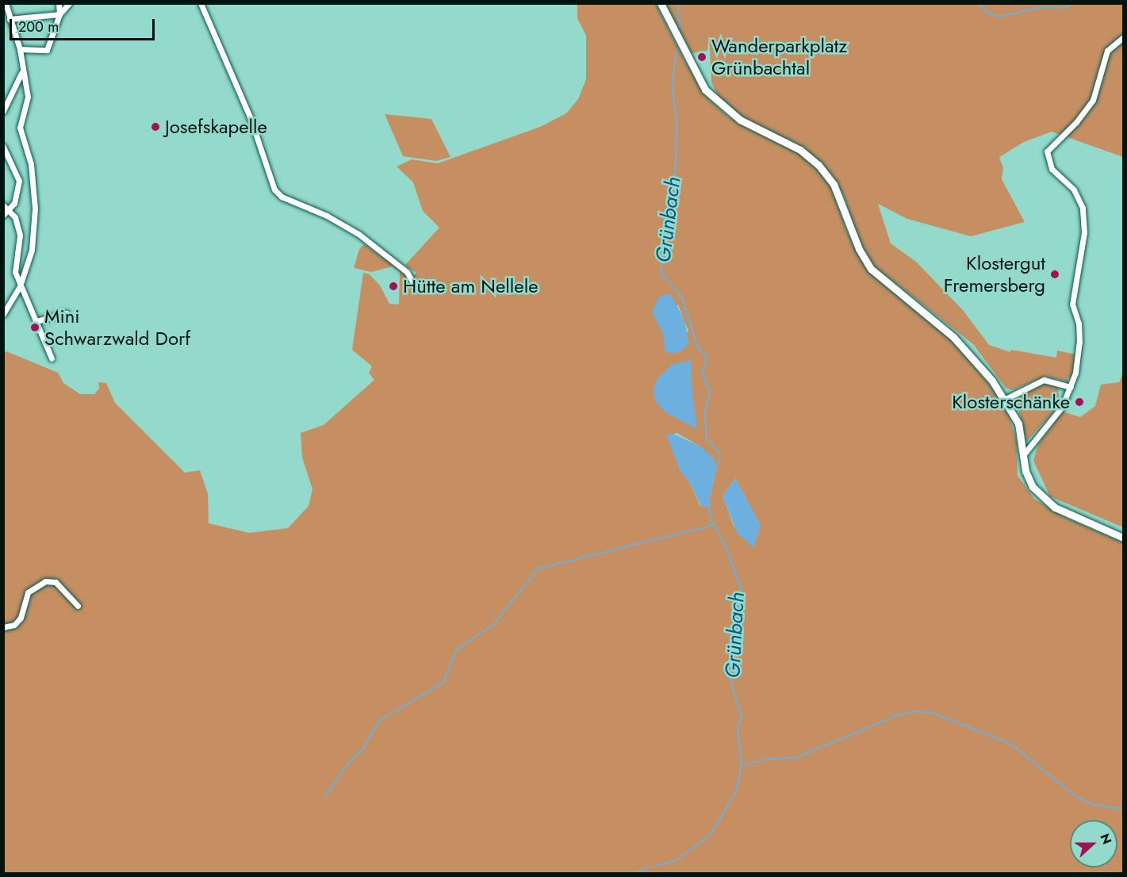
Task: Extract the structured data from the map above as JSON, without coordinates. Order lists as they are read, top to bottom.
{
  "water": ["Grünbach"],
  "places": [
    "Wanderparkplatz Grünbachtal",
    "Josefskapelle",
    "Klostergut Fremersberg",
    "Hütte am Nellele",
    "Mini Schwarzwald Dorf",
    "Klosterschänke"
  ],
  "scale_bar": "200 m",
  "north": "right"
}
